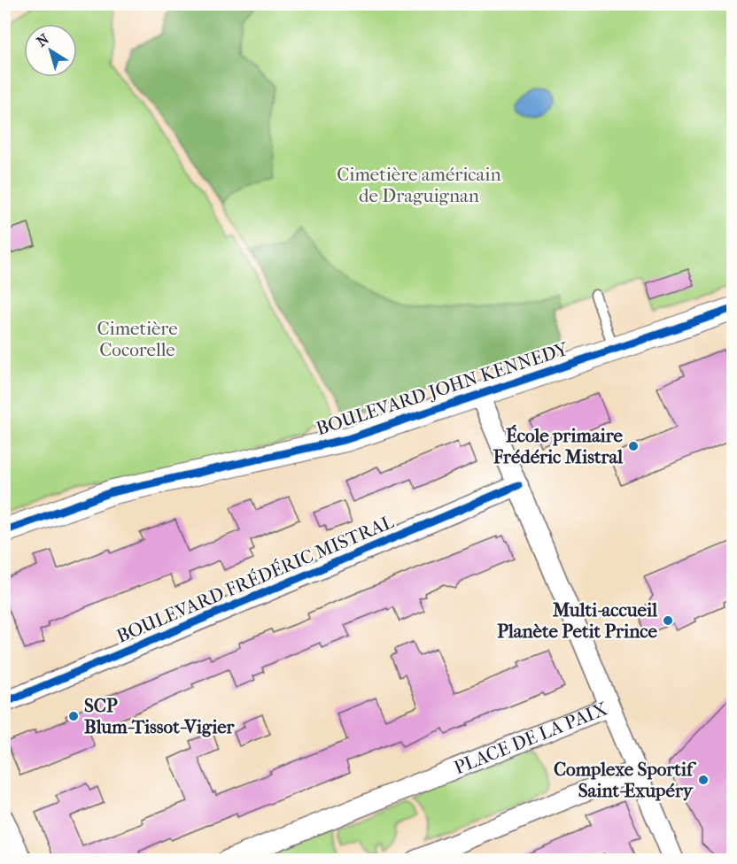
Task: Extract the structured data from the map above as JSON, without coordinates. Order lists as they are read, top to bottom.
{
  "streets": {
    "street": ["BOULEVARD JOHN KENNEDY", "BOULEVARD FRÉDÉRIC MISTRAL", "PLACE DE LA PAIX"]
  },
  "parks": ["Cimetière américain de Draguignan", "Cimetière Cocorelle"],
  "places": [
    "École primaire Frédéric Mistral",
    "Multi-accueil Planète Petit Prince",
    "SCP Blum-Tissot-Vigier",
    "Complexe Sportif Saint-Exupéry"
  ],
  "north": "top left"
}
